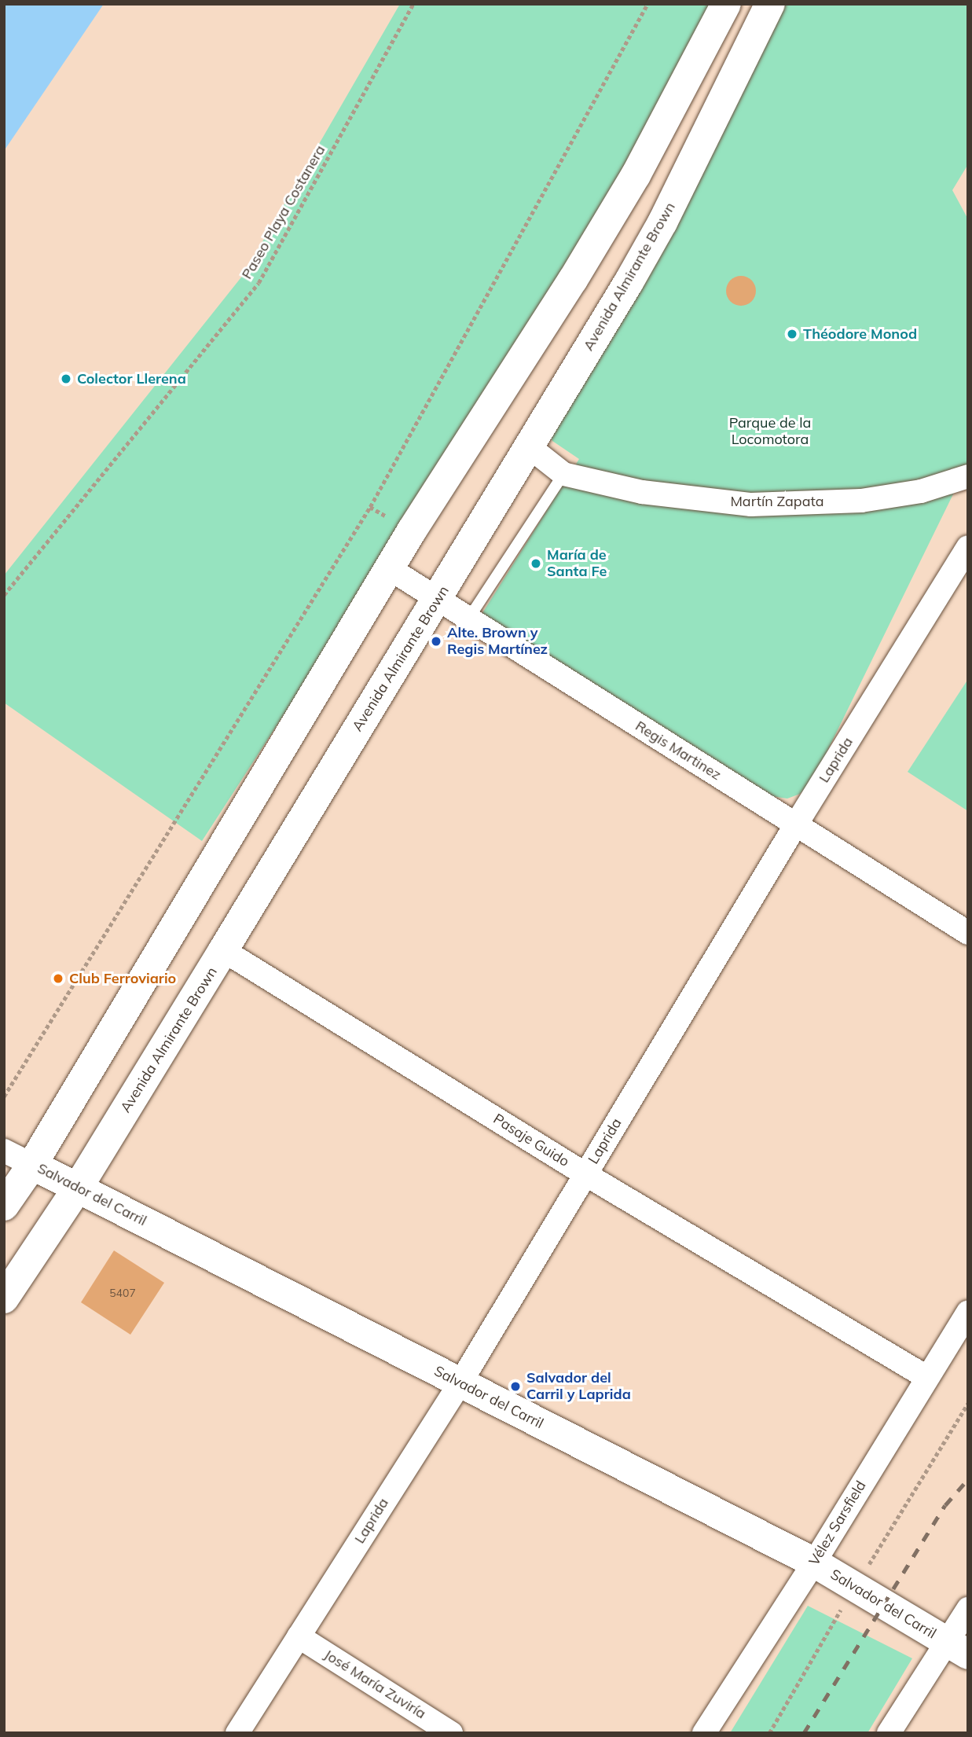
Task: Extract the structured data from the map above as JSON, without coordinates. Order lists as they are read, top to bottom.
{
  "streets": {
    "main road": ["Avenida Almirante Brown", "Salvador del Carril"],
    "street": [
      "Martín Zapata",
      "Regis Martinez",
      "Laprida",
      "Pasaje Guido",
      "Vélez Sarsfield",
      "José María Zuviría"
    ],
    "path": ["Paseo Playa Costanera"]
  },
  "crossings": [
    ["Avenida Almirante Brown", "Martín Zapata"],
    ["Avenida Almirante Brown", "Regis Martinez"],
    ["Avenida Almirante Brown", "Pasaje Guido"],
    ["Avenida Almirante Brown", "Salvador del Carril"],
    ["Regis Martinez", "Laprida"],
    ["Laprida", "Pasaje Guido"],
    ["Laprida", "Salvador del Carril"],
    ["Laprida", "José María Zuviría"],
    ["Pasaje Guido", "Vélez Sarsfield"],
    ["Salvador del Carril", "Vélez Sarsfield"]
  ],
  "parks": ["Parque de la Locomotora"],
  "places": [
    "Théodore Monod",
    "Colector Llerena",
    "María de Santa Fe",
    "Alte. Brown y Regis Martínez",
    "Club Ferroviario",
    "Salvador del Carril y Laprida"
  ],
  "house_numbers": ["5407"]
}
